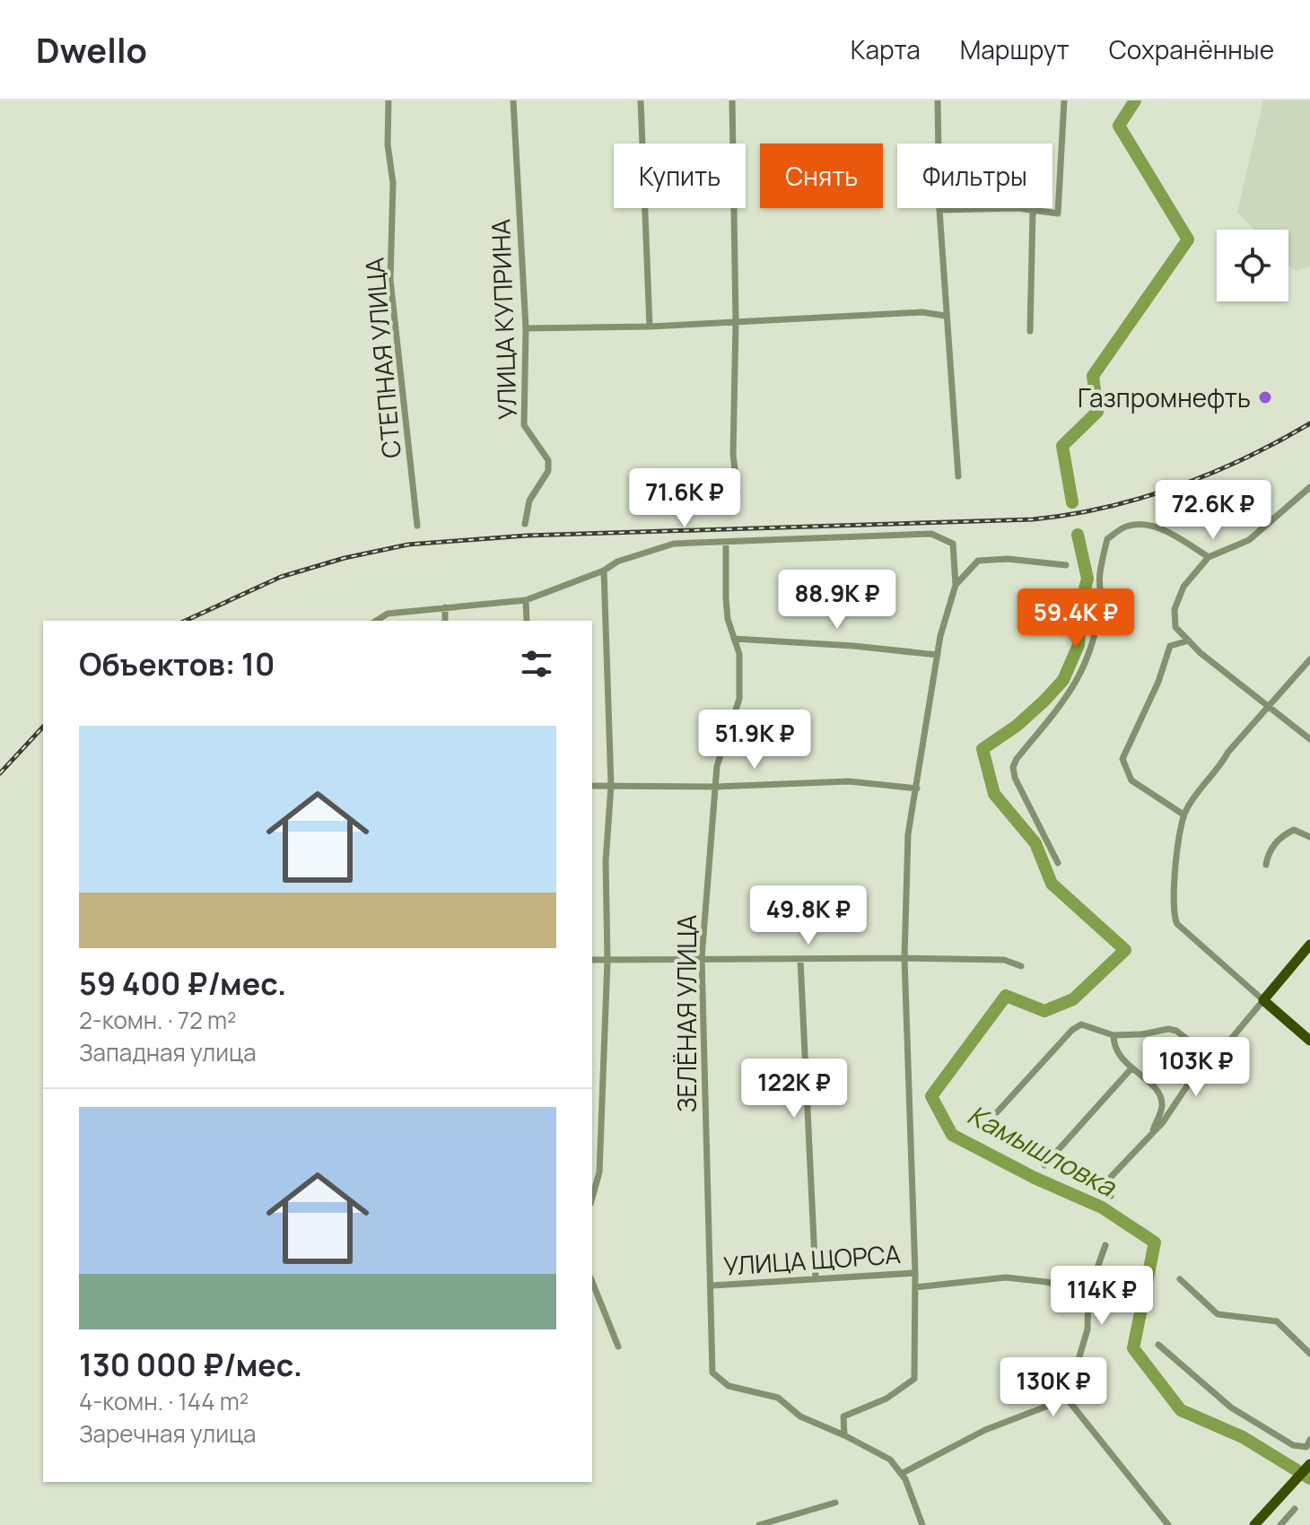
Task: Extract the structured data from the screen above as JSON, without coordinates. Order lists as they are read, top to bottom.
{
  "streets": {
    "street": [
      "УЛИЦА КУПРИНА",
      "СТЕПНАЯ УЛИЦА",
      "ЗЕЛЁНАЯ УЛИЦА",
      "УЛИЦА ЩОРСА"
    ]
  },
  "crossings": [
    ["ЗЕЛЁНАЯ УЛИЦА", "УЛИЦА ЩОРСА"]
  ],
  "water": ["Камышловка"],
  "places": ["Газпромнефть"],
  "page": {
    "header": "Dwello",
    "nav": ["Карта", "Маршрут", "Сохранённые"],
    "chip": ["Купить", "Снять", "Фильтры"],
    "price": [
      "71.6K ₽",
      "72.6K ₽",
      "88.9K ₽",
      "59.4K ₽",
      "51.9K ₽",
      "49.8K ₽",
      "103K ₽",
      "122K ₽",
      "114K ₽",
      "130K ₽"
    ],
    "heading": "Объектов: 10",
    "list": [
      {
        "name": "59 400 ₽/мес.",
        "note": "2-комн. · 72 m² · Западная улица"
      },
      {
        "name": "130 000 ₽/мес.",
        "note": "4-комн. · 144 m² · Заречная улица"
      }
    ]
  }
}
